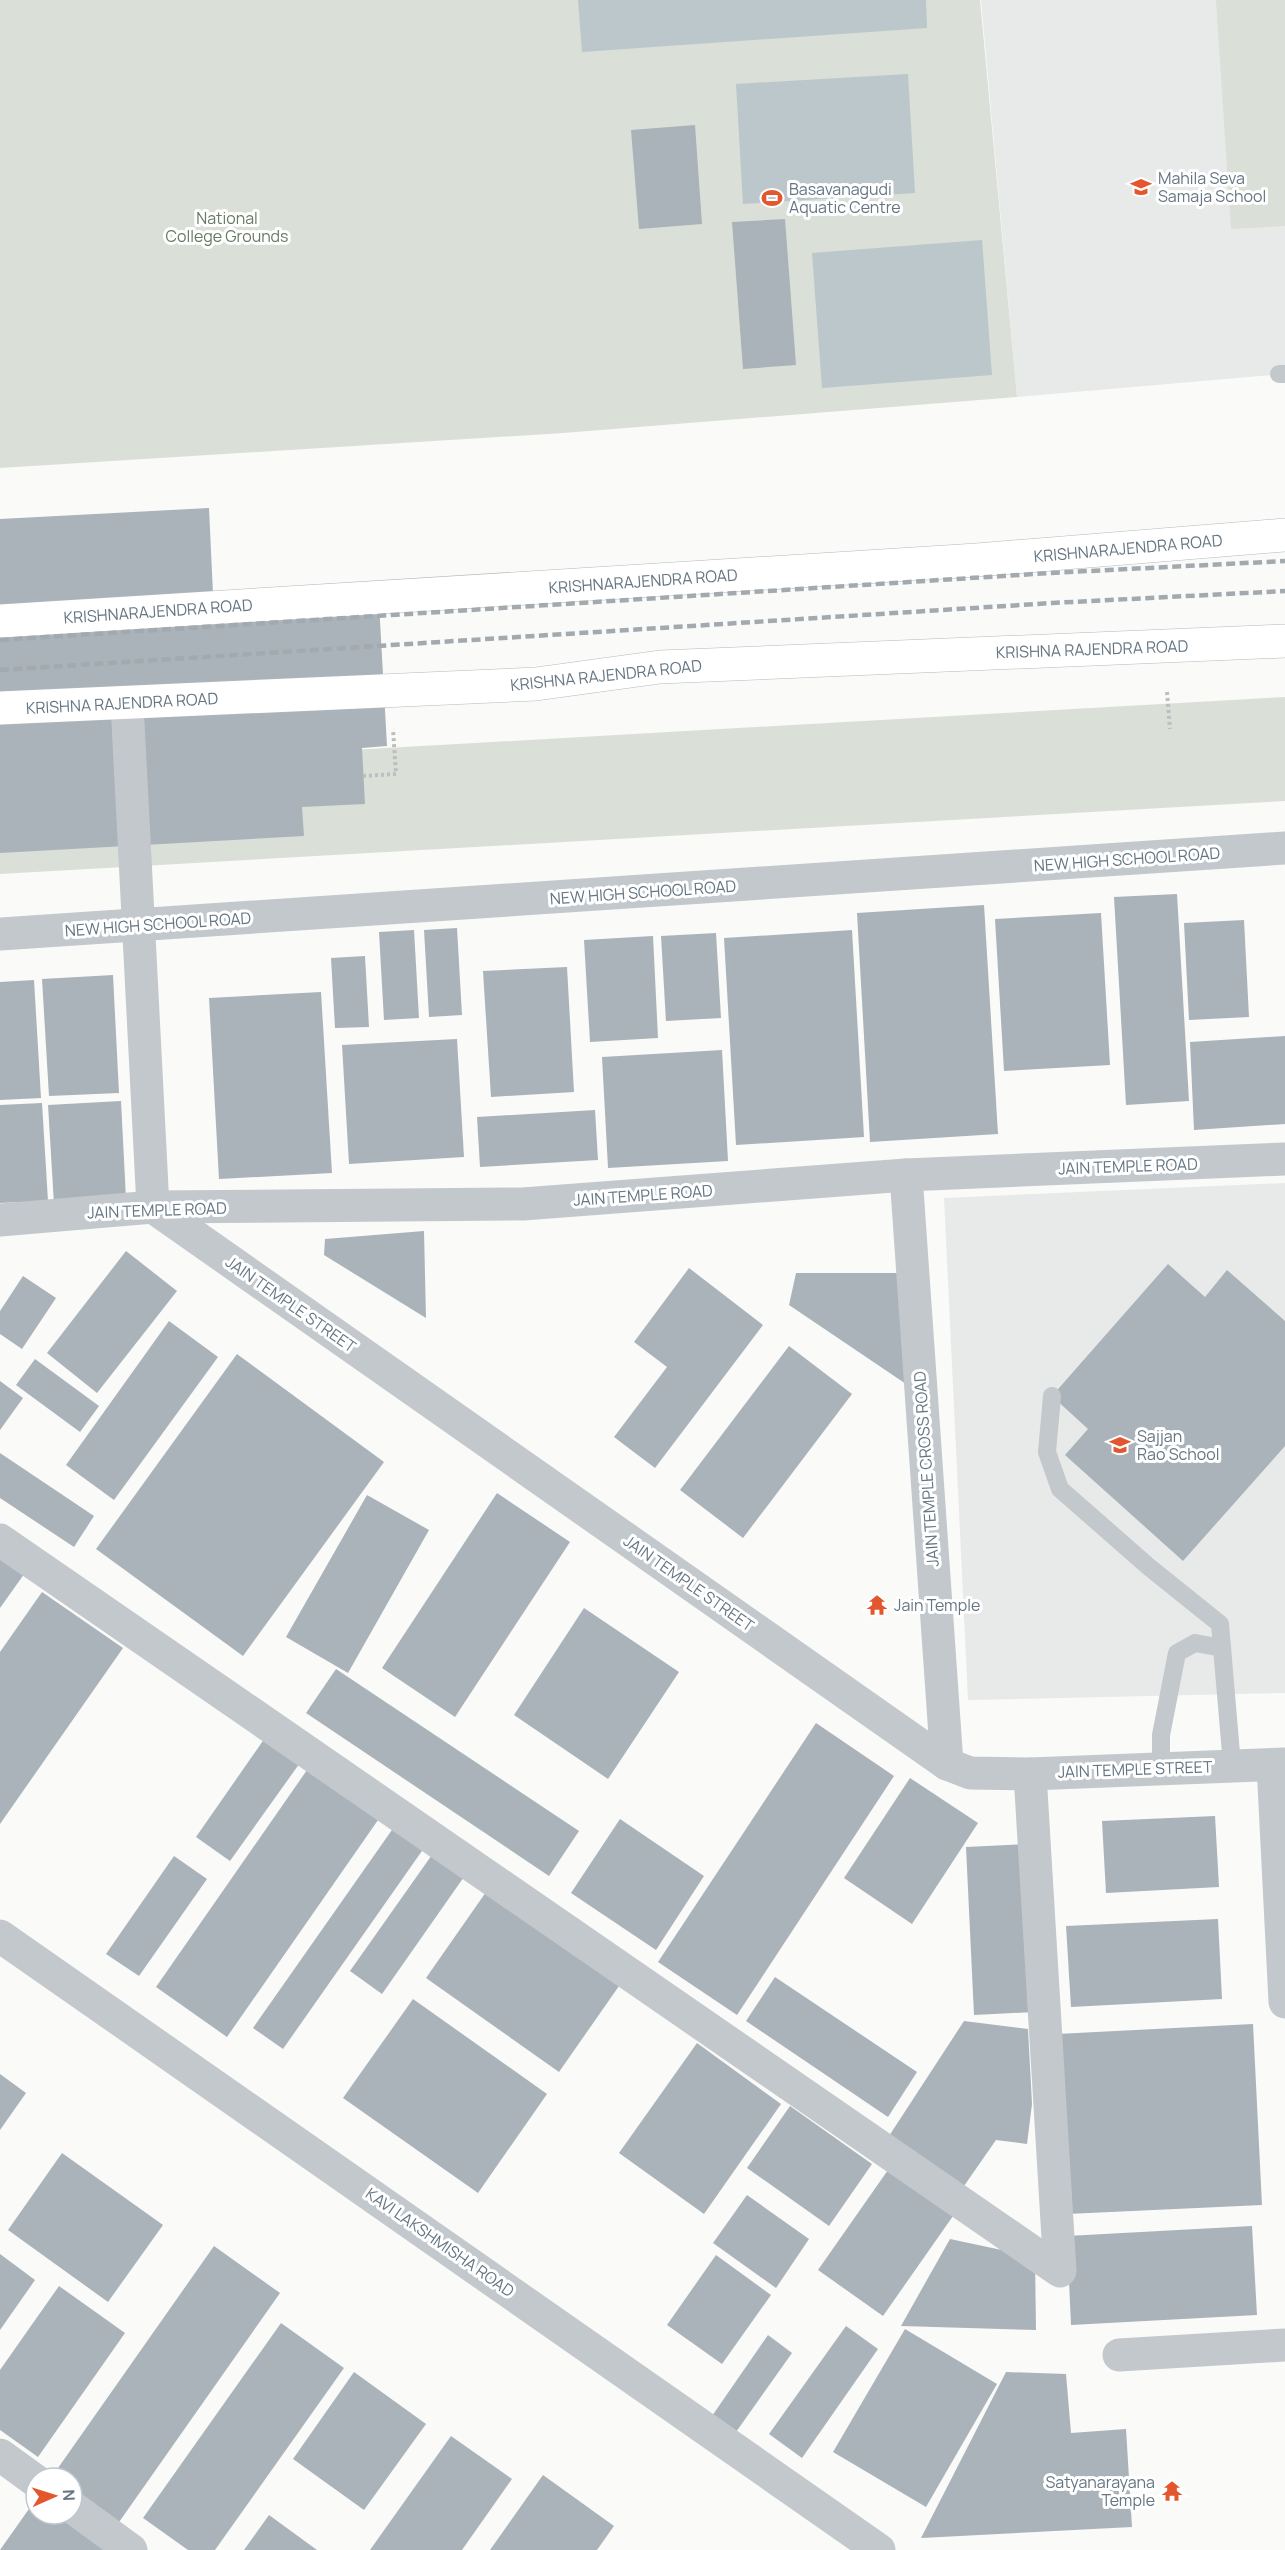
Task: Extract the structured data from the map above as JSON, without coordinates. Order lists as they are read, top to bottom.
{
  "streets": {
    "main road": ["KRISHNARAJENDRA ROAD", "KRISHNA RAJENDRA ROAD"],
    "street": [
      "NEW HIGH SCHOOL ROAD",
      "JAIN TEMPLE ROAD",
      "JAIN TEMPLE STREET",
      "JAIN TEMPLE CROSS ROAD",
      "KAVI LAKSHMISHA ROAD"
    ]
  },
  "crossings": [
    ["JAIN TEMPLE ROAD", "JAIN TEMPLE STREET"],
    ["JAIN TEMPLE ROAD", "JAIN TEMPLE CROSS ROAD"],
    ["JAIN TEMPLE STREET", "JAIN TEMPLE CROSS ROAD"]
  ],
  "parks": ["National College Grounds"],
  "places": {
    "school or university": ["Mahila Seva Samaja School", "Sajjan Rao School"],
    "sports": ["Basavanagudi Aquatic Centre"],
    "temple": ["Jain Temple", "Satyanarayana Temple"]
  },
  "north": "right"
}
